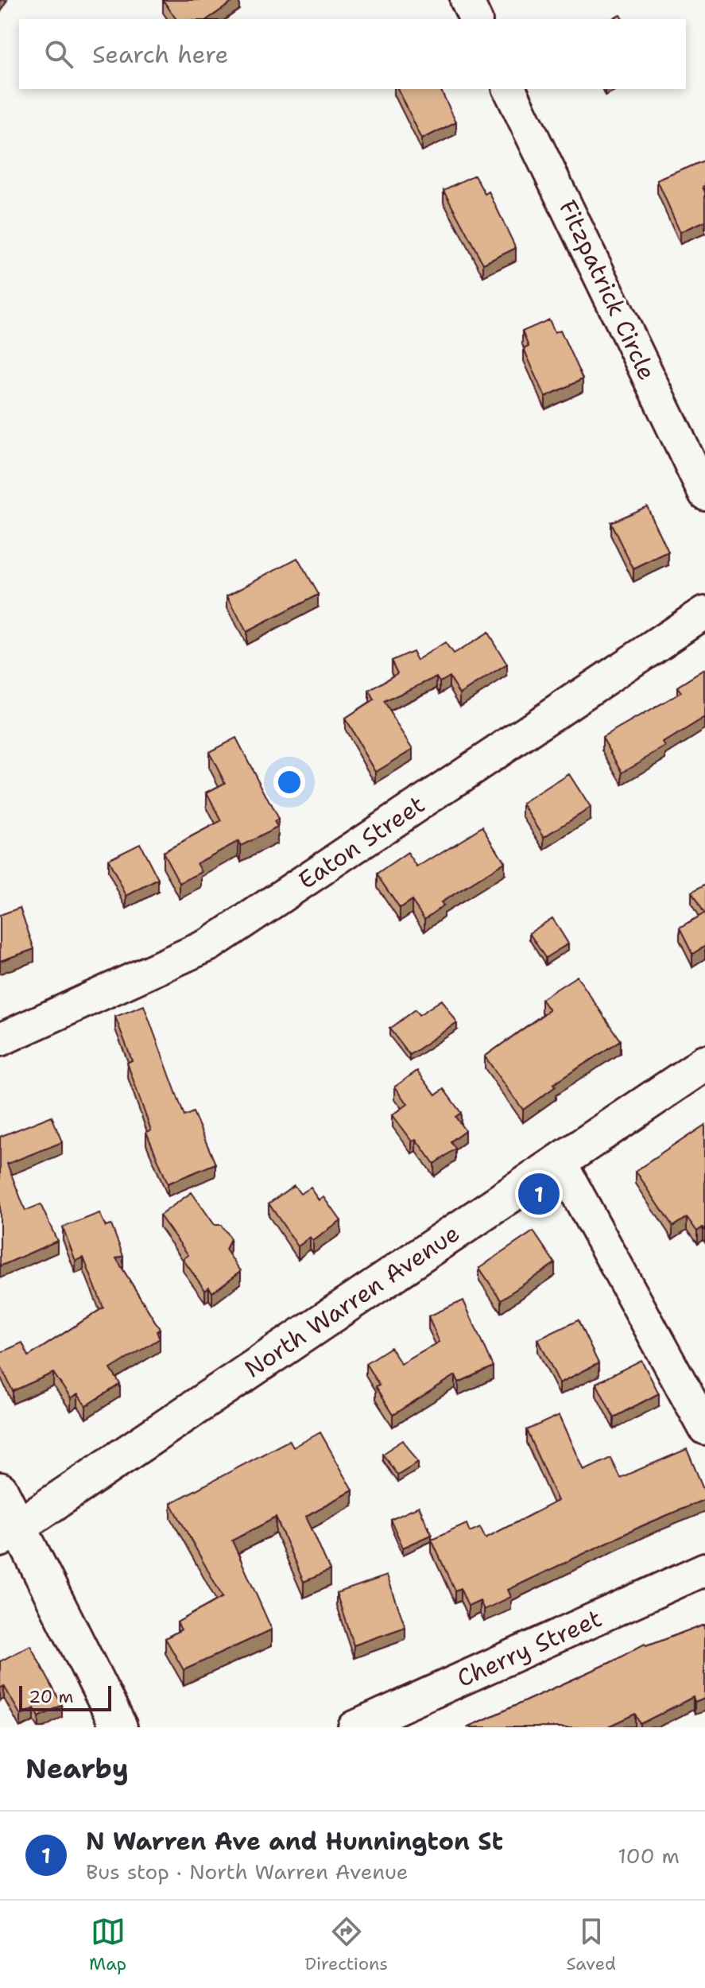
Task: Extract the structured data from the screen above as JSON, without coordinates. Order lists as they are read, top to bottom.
{
  "streets": {
    "street": [
      "Fitzpatrick Circle",
      "Eaton Street",
      "North Warren Avenue",
      "Cherry Street"
    ]
  },
  "scale_bar": "20 m",
  "page": {
    "search": "Search here",
    "pins": "1",
    "scale": "20 m",
    "heading": "Nearby",
    "list": [
      {
        "mark": "1",
        "name": "N Warren Ave and Hunnington St",
        "note": "Bus stop · North Warren Avenue",
        "value": "100 m"
      }
    ],
    "nav": ["Map", "Directions", "Saved"]
  }
}
